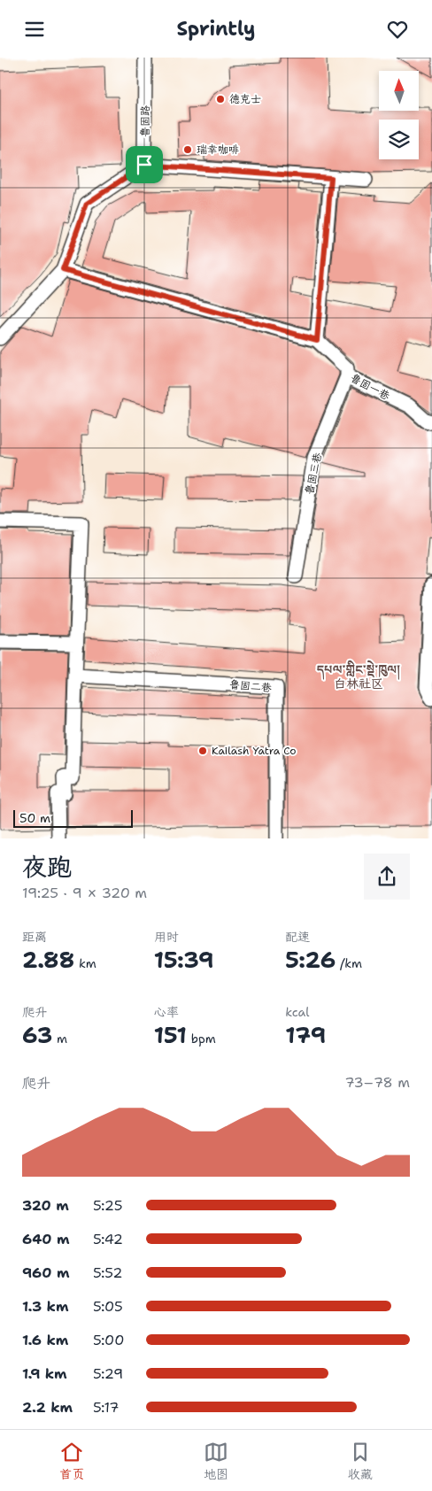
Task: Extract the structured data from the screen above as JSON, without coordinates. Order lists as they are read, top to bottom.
{
  "streets": {
    "street": [
      "鲁固路",
      "鲁固一巷",
      "鲁固三巷",
      "鲁固二巷"
    ]
  },
  "crossings": [
    ["鲁固一巷", "鲁固三巷"]
  ],
  "districts": ["དཔལ་གླིང་སྡེ་ཁུལ། 白林社区"],
  "places": ["德克士", "瑞幸咖啡", "Kailash Yatra Co"],
  "scale_bar": "50 m",
  "north": "top",
  "page": {
    "header": "Sprintly",
    "scale": "50 m",
    "heading": ["夜跑", "19:25 · 9 × 320 m"],
    "stats": [
      ["距离", "2.88 km"],
      ["用时", "15:39"],
      ["配速", "5:26 /km"],
      ["爬升", "63 m"],
      ["心率", "151 bpm"],
      ["kcal", "179"]
    ],
    "chart": ["爬升", "73–78 m"],
    "list": [
      {
        "name": "320 m",
        "note": "5:25"
      },
      {
        "name": "640 m",
        "note": "5:42"
      },
      {
        "name": "960 m",
        "note": "5:52"
      },
      {
        "name": "1.3 km",
        "note": "5:05"
      },
      {
        "name": "1.6 km",
        "note": "5:00"
      },
      {
        "name": "1.9 km",
        "note": "5:29"
      },
      {
        "name": "2.2 km",
        "note": "5:17"
      }
    ],
    "tabs": ["首页", "地图", "收藏"]
  }
}
